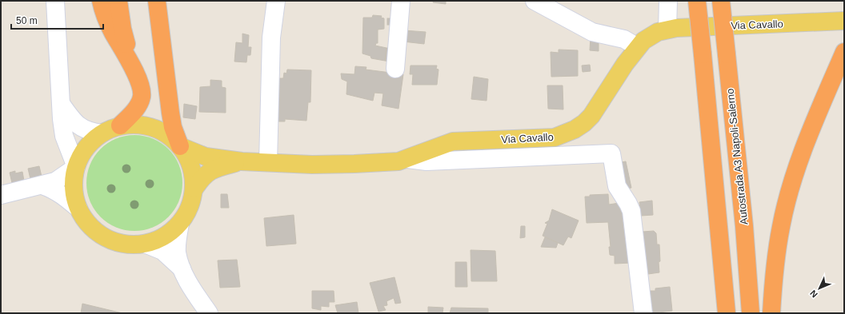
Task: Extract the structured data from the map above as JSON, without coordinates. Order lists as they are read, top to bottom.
{
  "streets": {
    "highway": ["Autostrada A3 Napoli-Salerno"],
    "main road": ["Via Cavallo"]
  },
  "scale_bar": "50 m",
  "north": "bottom left"
}
